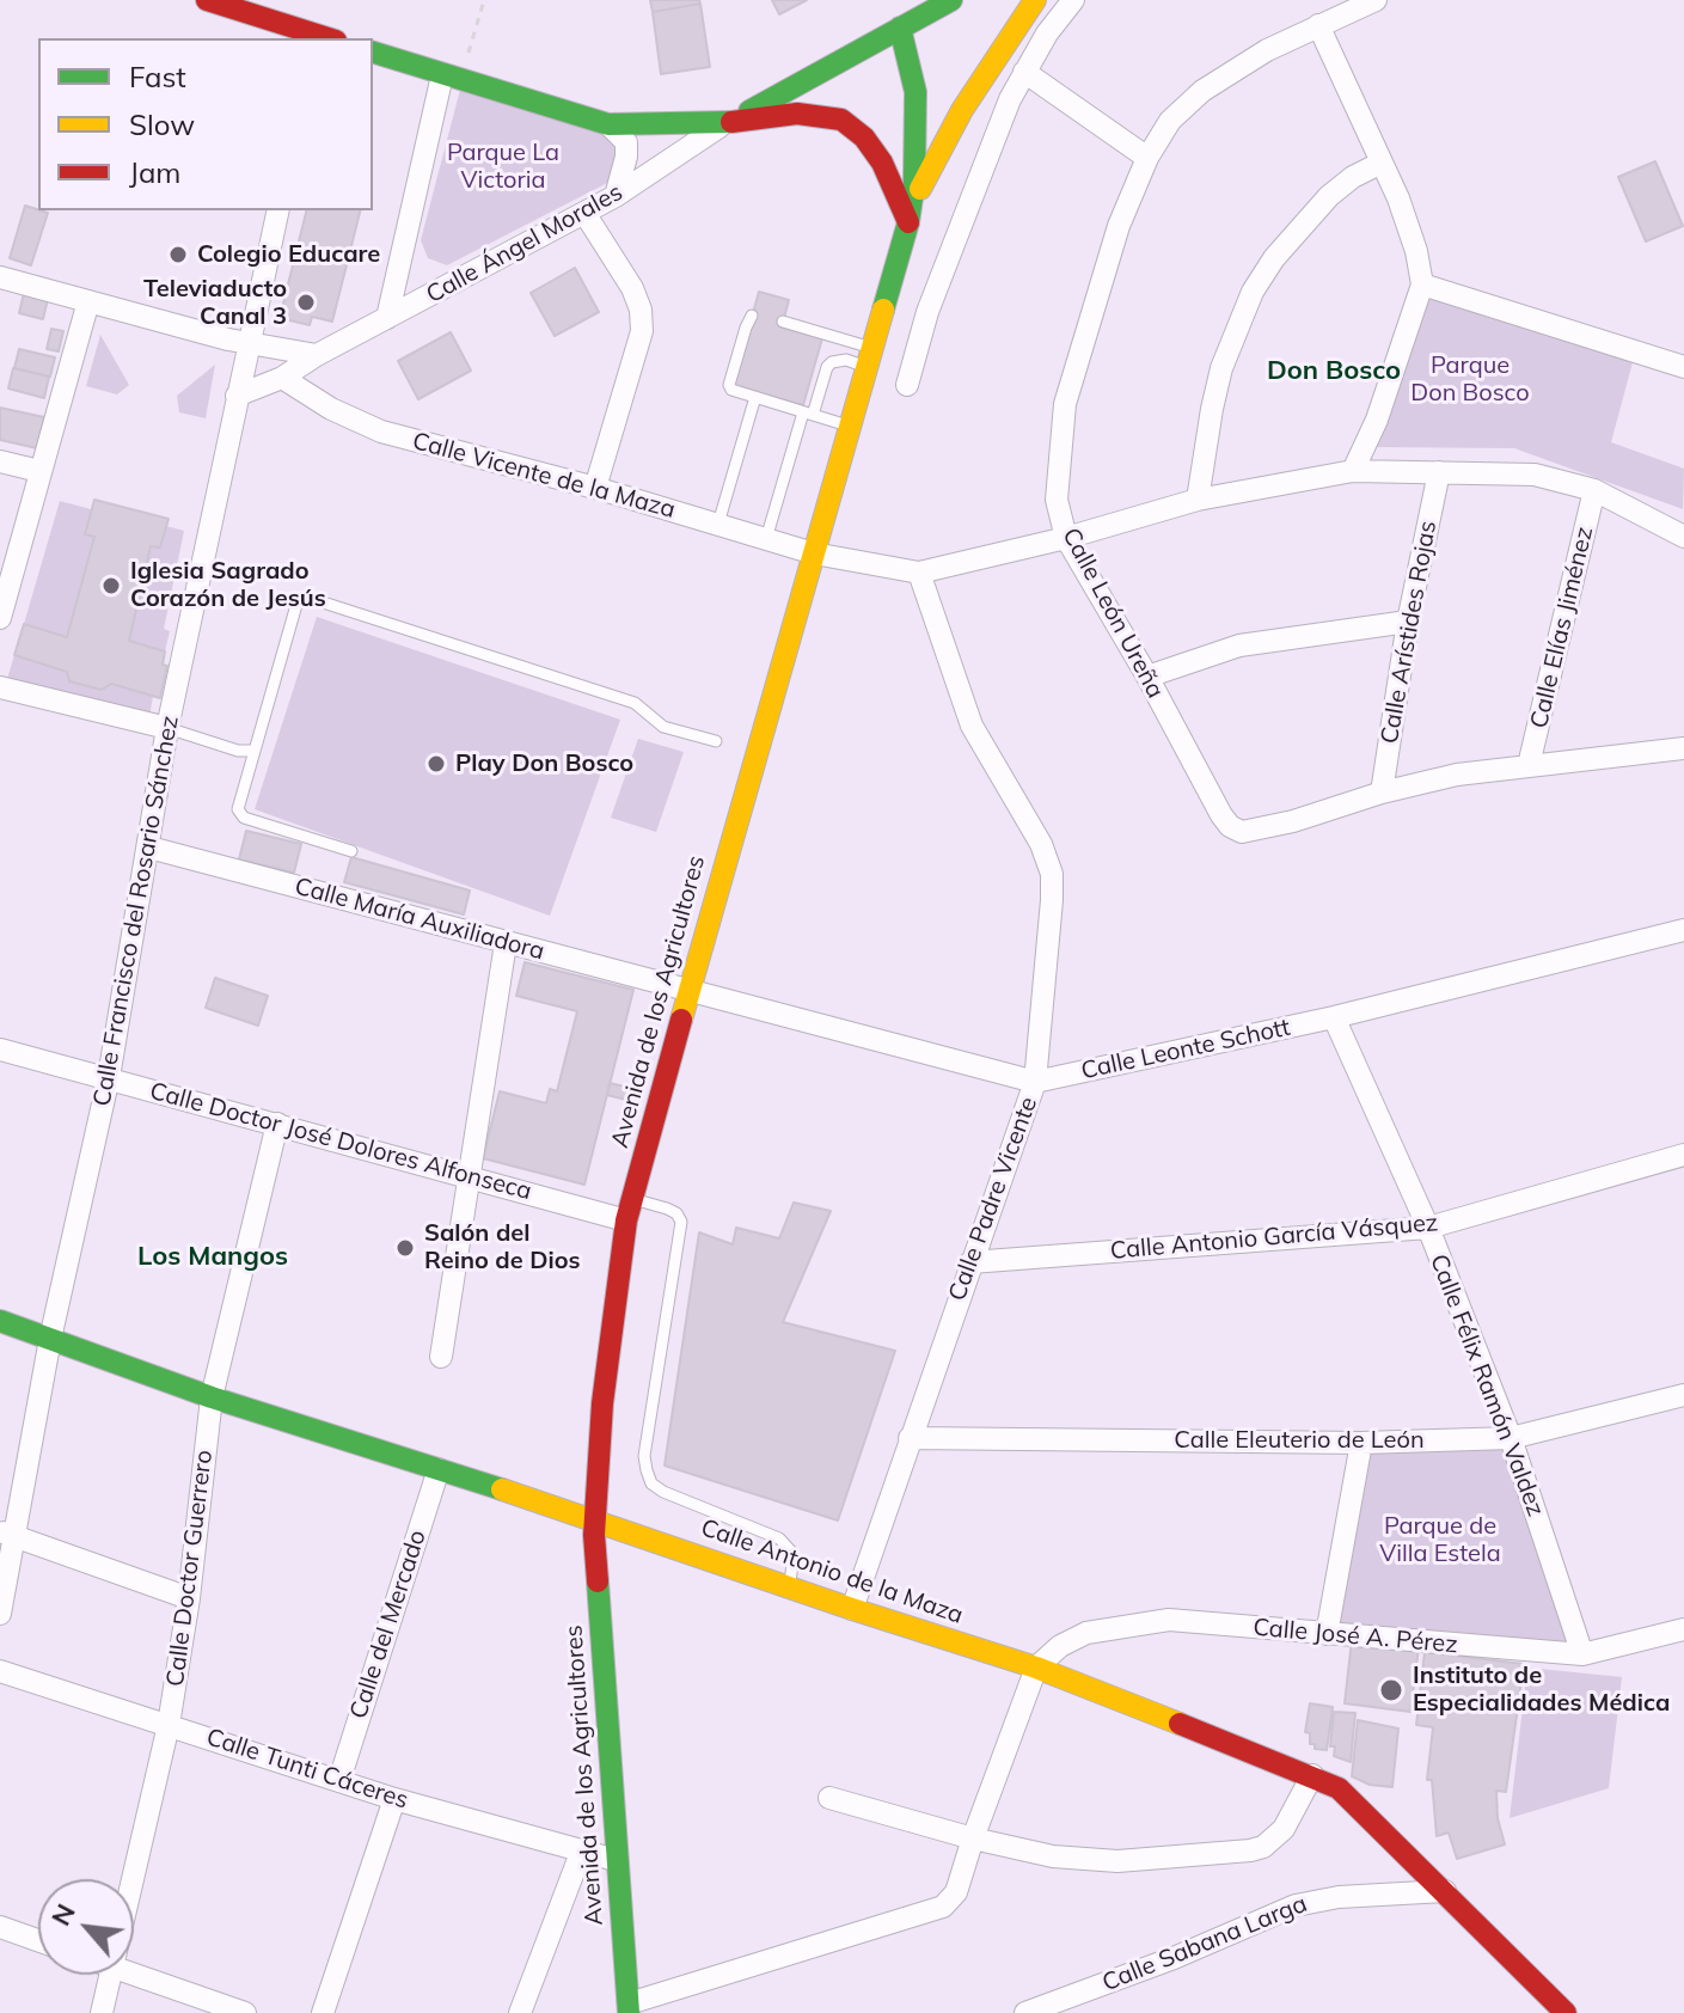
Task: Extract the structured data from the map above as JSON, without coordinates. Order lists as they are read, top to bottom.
{
  "streets": {
    "main road": ["Avenida de los Agricultores", "Calle Antonio de la Maza"],
    "street": [
      "Calle Ángel Morales",
      "Calle Vicente de la Maza",
      "Calle León Ureña",
      "Calle Elías Jiménez",
      "Calle Arístides Rojas",
      "Calle Francisco del Rosario Sánchez",
      "Calle María Auxiliadora",
      "Calle Leonte Schott",
      "Calle Doctor José Dolores Alfonseca",
      "Calle Padre Vicente",
      "Calle Antonio García Vásquez",
      "Calle Félix Ramón Valdez",
      "Calle Eleuterio de León",
      "Calle Doctor Guerrero",
      "Calle del Mercado",
      "Calle José A. Pérez",
      "Calle Tunti Cáceres",
      "Calle Sabana Larga"
    ]
  },
  "crossings": [
    ["Calle Ángel Morales", "Calle Vicente de la Maza"],
    ["Calle Ángel Morales", "Calle Francisco del Rosario Sánchez"],
    ["Calle Vicente de la Maza", "Avenida de los Agricultores"],
    ["Calle Vicente de la Maza", "Calle Padre Vicente"],
    ["Calle León Ureña", "Calle Elías Jiménez"],
    ["Calle León Ureña", "Calle Arístides Rojas"],
    ["Calle Francisco del Rosario Sánchez", "Calle María Auxiliadora"],
    ["Calle Francisco del Rosario Sánchez", "Calle Doctor José Dolores Alfonseca"],
    ["Calle Francisco del Rosario Sánchez", "Calle Antonio de la Maza"],
    ["Calle María Auxiliadora", "Avenida de los Agricultores"],
    ["Calle María Auxiliadora", "Calle Leonte Schott"],
    ["Avenida de los Agricultores", "Calle Leonte Schott"],
    ["Avenida de los Agricultores", "Calle Doctor José Dolores Alfonseca"],
    ["Avenida de los Agricultores", "Calle Antonio de la Maza"],
    ["Avenida de los Agricultores", "Calle Tunti Cáceres"],
    ["Calle Leonte Schott", "Calle Padre Vicente"],
    ["Calle Leonte Schott", "Calle Félix Ramón Valdez"],
    ["Calle Doctor José Dolores Alfonseca", "Calle Doctor Guerrero"],
    ["Calle Padre Vicente", "Calle Antonio García Vásquez"],
    ["Calle Padre Vicente", "Calle Eleuterio de León"],
    ["Calle Padre Vicente", "Calle Antonio de la Maza"],
    ["Calle Antonio García Vásquez", "Calle Félix Ramón Valdez"],
    ["Calle Félix Ramón Valdez", "Calle Eleuterio de León"],
    ["Calle Félix Ramón Valdez", "Calle José A. Pérez"],
    ["Calle Doctor Guerrero", "Calle Antonio de la Maza"],
    ["Calle Doctor Guerrero", "Calle Tunti Cáceres"],
    ["Calle Antonio de la Maza", "Calle del Mercado"],
    ["Calle Antonio de la Maza", "Calle José A. Pérez"],
    ["Calle Antonio de la Maza", "Calle Sabana Larga"],
    ["Calle del Mercado", "Calle Tunti Cáceres"]
  ],
  "districts": ["Don Bosco", "Los Mangos"],
  "parks": ["Parque La Victoria", "Parque Don Bosco", "Parque de Villa Estela"],
  "places": [
    "Colegio Educare",
    "Televiaducto Canal 3",
    "Iglesia Sagrado Corazón de Jesús",
    "Play Don Bosco",
    "Salón del Reino de Dios",
    "Instituto de Especialidades Médica"
  ],
  "legend": ["Fast", "Slow", "Jam"],
  "north": "top left"
}
